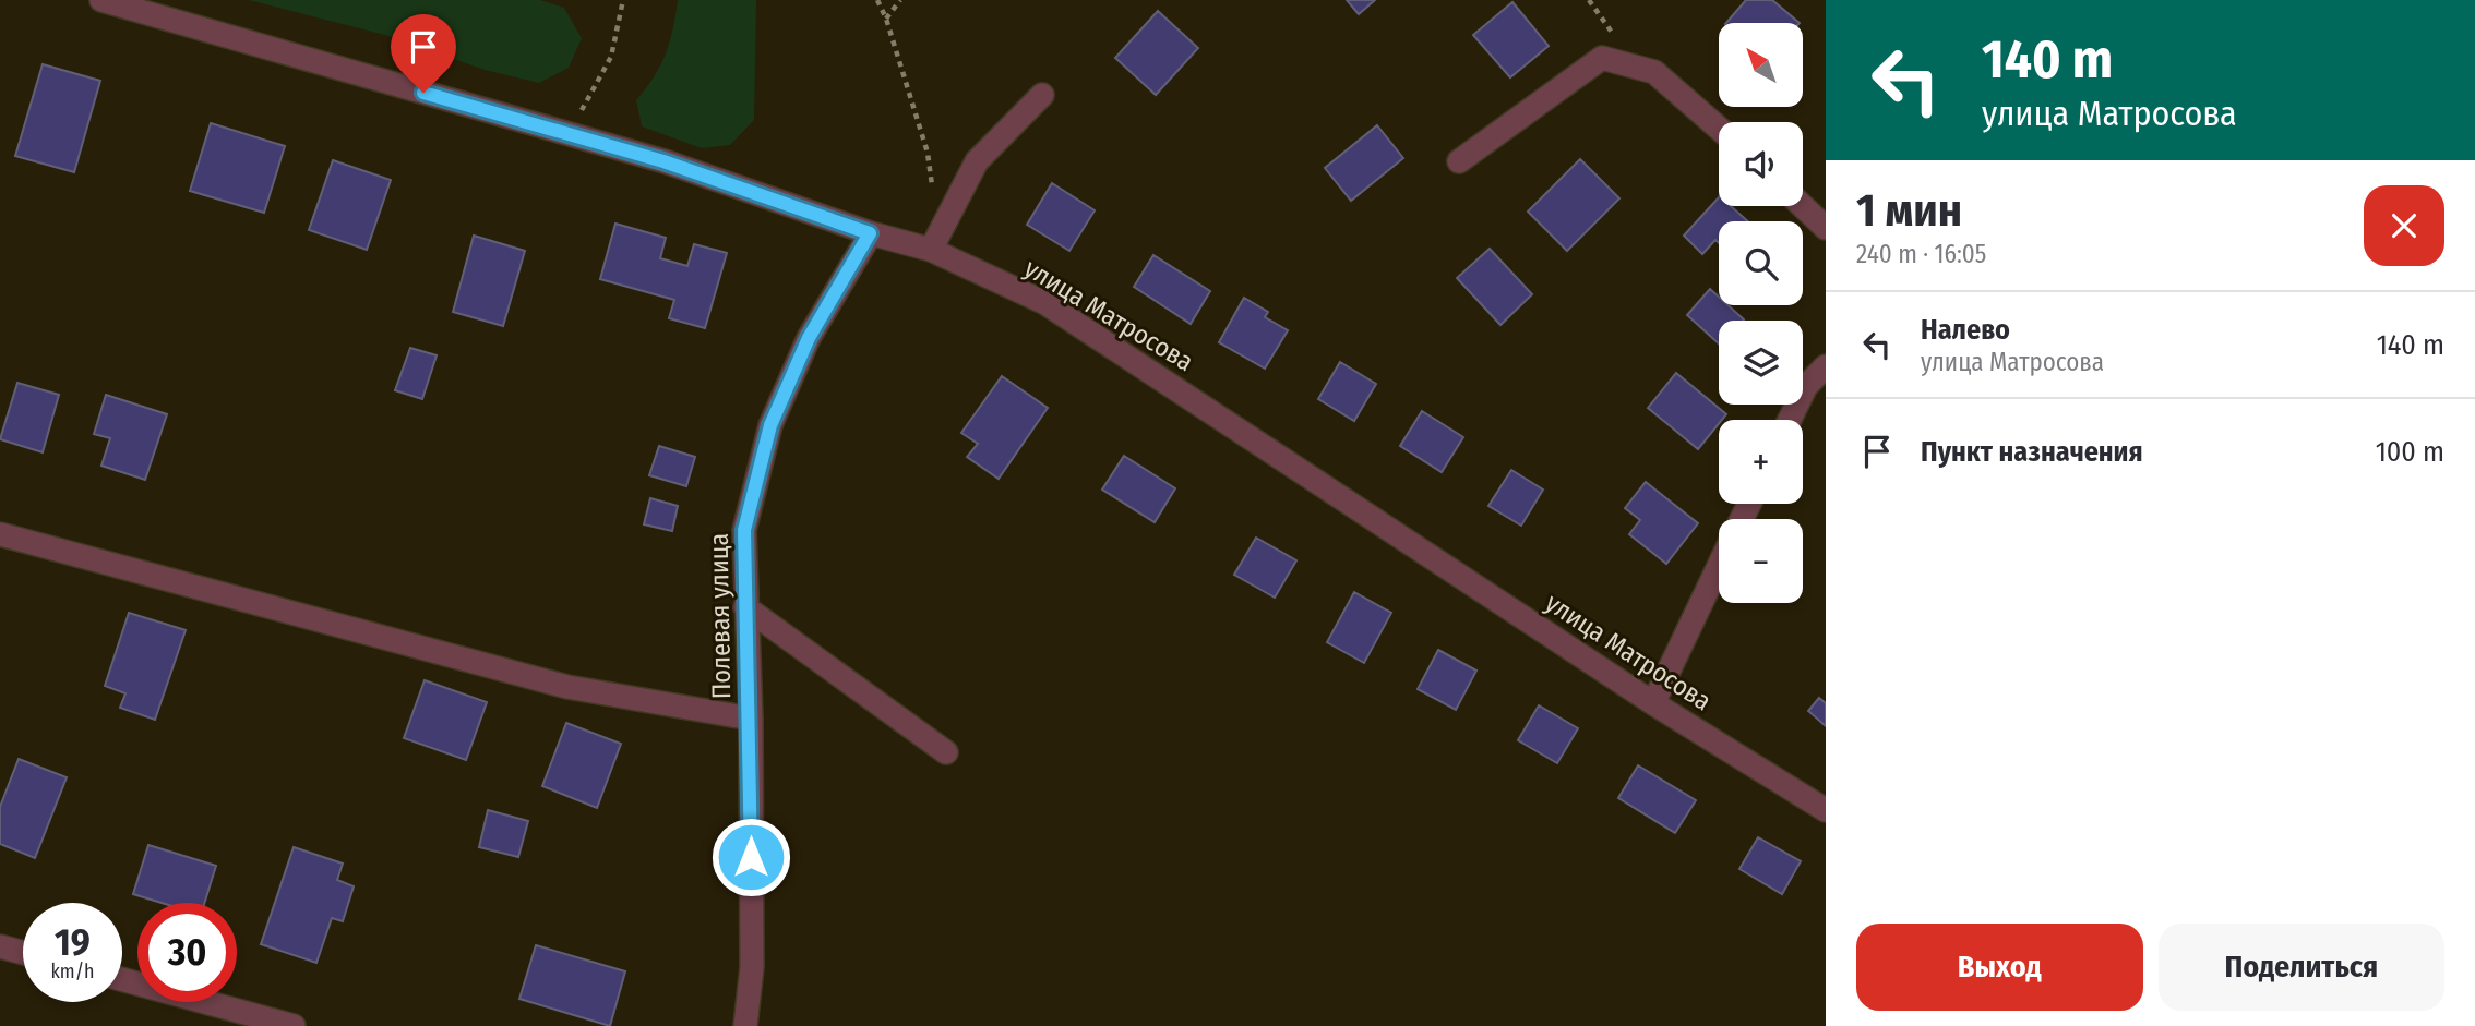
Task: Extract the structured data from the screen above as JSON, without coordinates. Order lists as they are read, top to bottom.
{
  "streets": {
    "street": ["улица Матросова", "Полевая улица"]
  },
  "crossings": [
    ["улица Матросова", "Полевая улица"]
  ],
  "north": "top left",
  "page": {
    "turn": ["140 m", "улица Матросова"],
    "map_buttons": ["+", "−"],
    "heading": ["1 мин", "240 m · 16:05"],
    "list": [
      {
        "name": "Налево",
        "note": "улица Матросова",
        "value": "140 m"
      },
      {
        "name": "Пункт назначения",
        "value": "100 m"
      }
    ],
    "speed": "19 km/h",
    "limit": "30",
    "buttons": ["Выход", "Поделиться"]
  }
}
